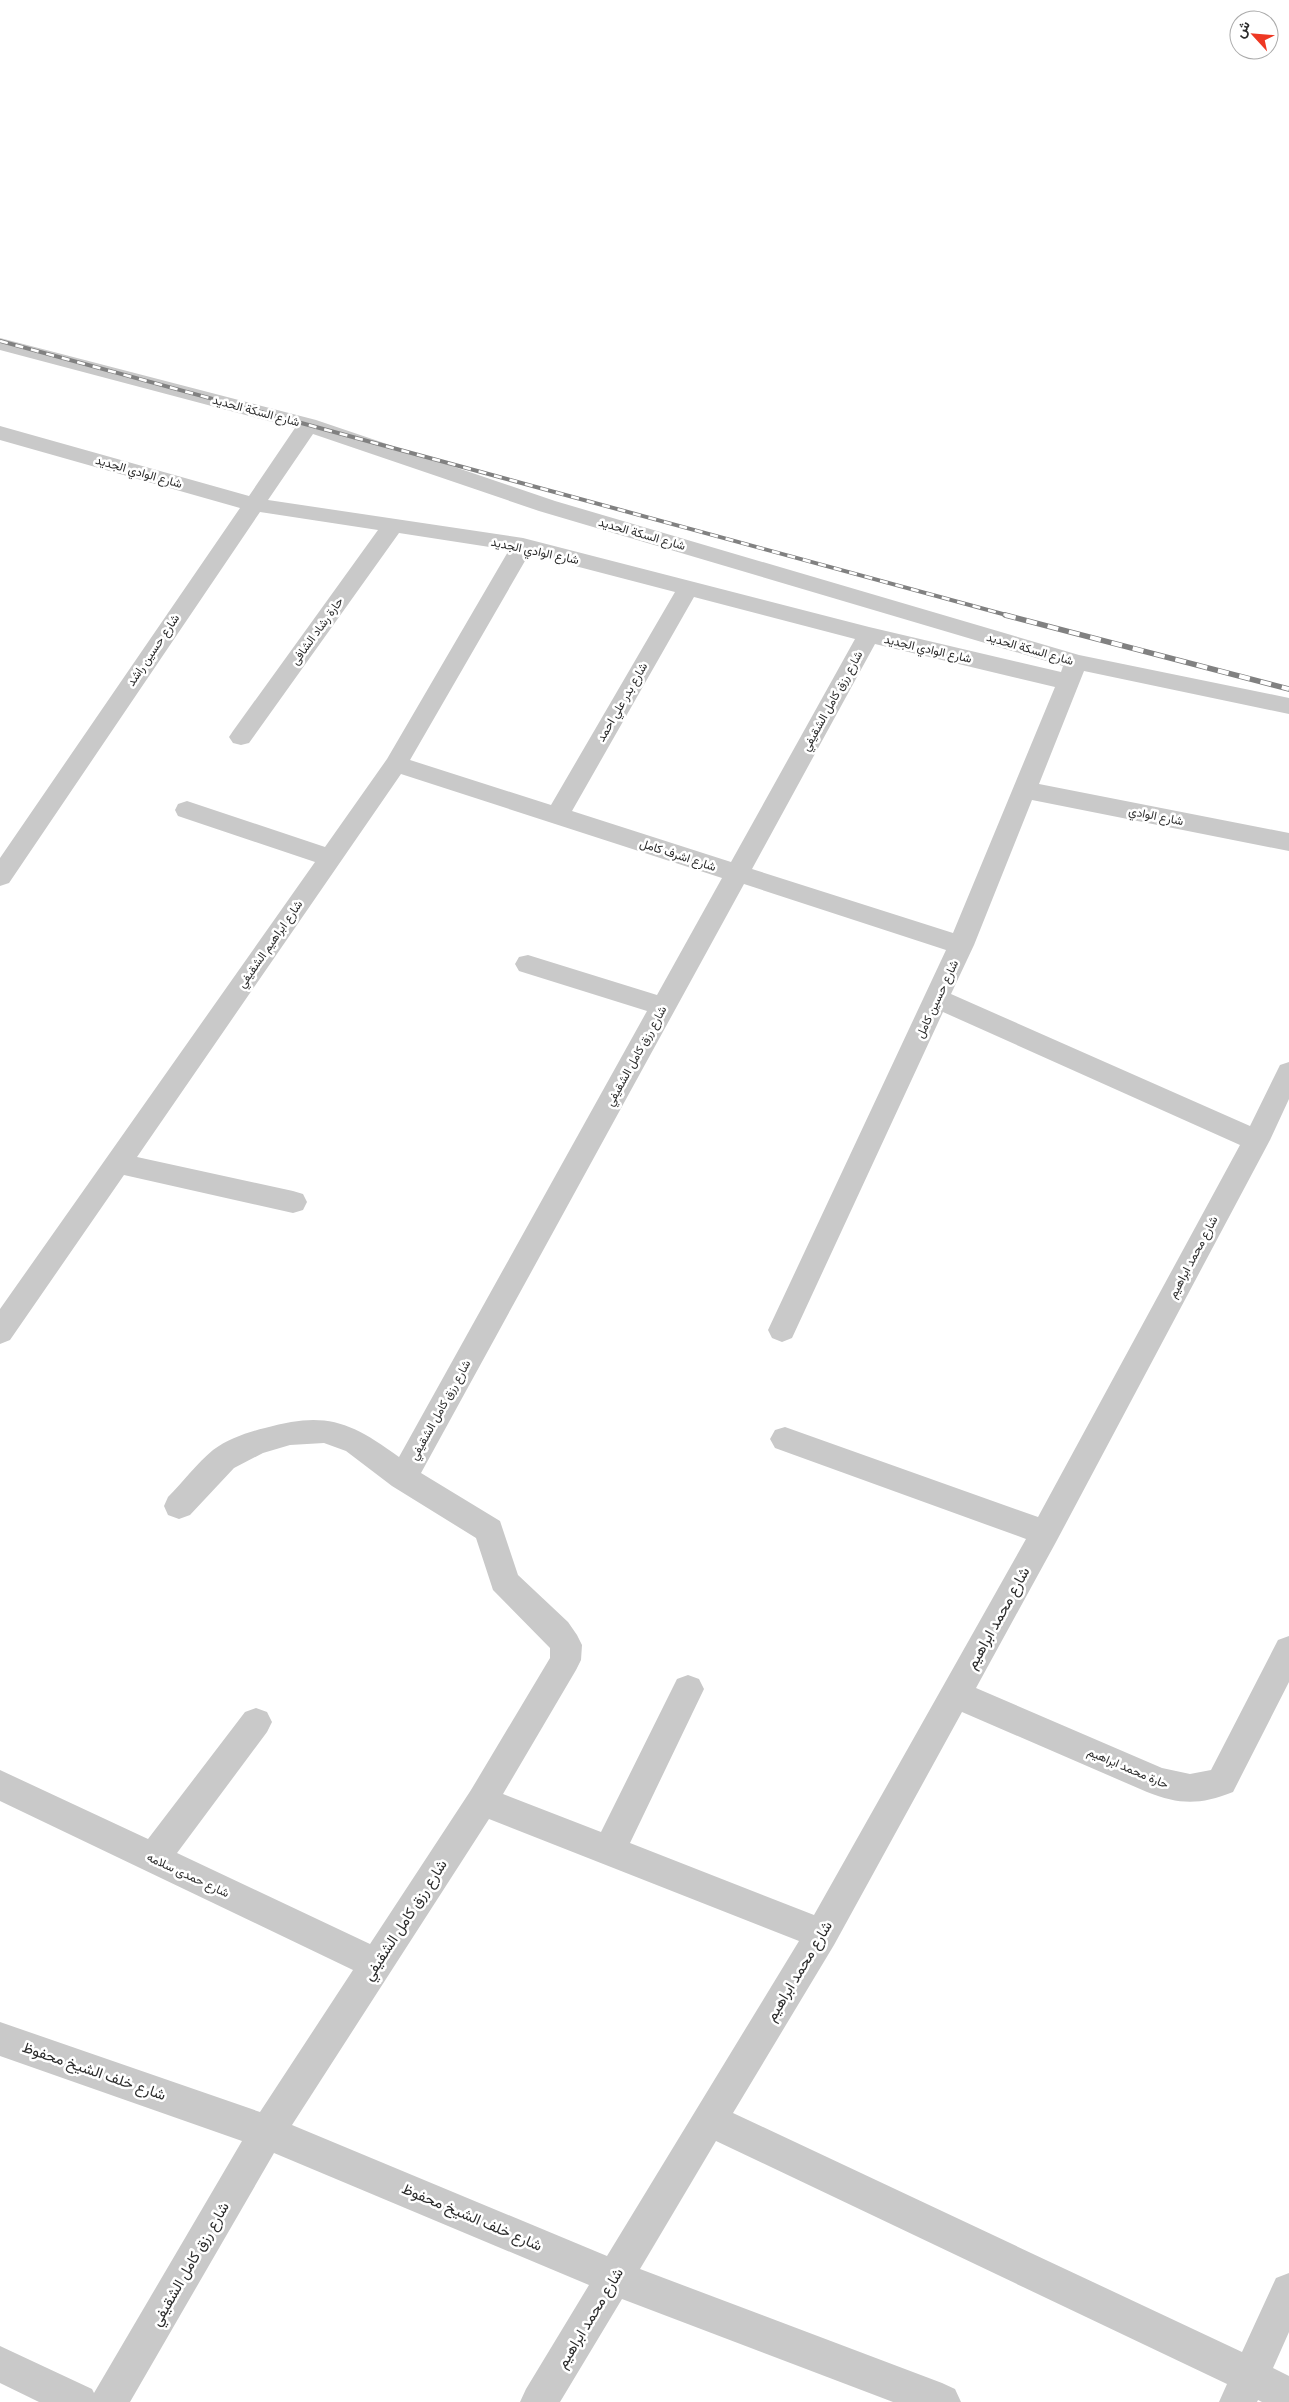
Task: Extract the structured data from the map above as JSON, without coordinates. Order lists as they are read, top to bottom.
{
  "streets": {
    "street": [
      "شارع السكة الحديد",
      "شارع الوادي الجديد",
      "حارة رشاد الشافى",
      "شارع حسين راشد",
      "شارع رزق كامل الشقيفي",
      "شارع بدر علي احمد",
      "شارع الوادي",
      "شارع اشرف كامل",
      "شارع ابراهيم الشقيفي",
      "شارع حسين كامل",
      "شارع محمد ابراهيم",
      "حارة محمد ابراهيم",
      "شارع حمدى سلامه",
      "شارع خلف الشيخ محفوظ"
    ]
  },
  "crossings": [
    ["شارع السكة الحديد", "شارع الوادي الجديد"],
    ["شارع السكة الحديد", "شارع حسين راشد"],
    ["شارع السكة الحديد", "شارع حسين كامل"],
    ["شارع الوادي الجديد", "حارة رشاد الشافى"],
    ["شارع الوادي الجديد", "شارع حسين راشد"],
    ["شارع الوادي الجديد", "شارع رزق كامل الشقيفي"],
    ["شارع الوادي الجديد", "شارع بدر علي احمد"],
    ["شارع الوادي الجديد", "شارع ابراهيم الشقيفي"],
    ["شارع الوادي الجديد", "شارع حسين كامل"],
    ["شارع رزق كامل الشقيفي", "شارع اشرف كامل"],
    ["شارع رزق كامل الشقيفي", "شارع حمدى سلامه"],
    ["شارع رزق كامل الشقيفي", "شارع خلف الشيخ محفوظ"],
    ["شارع بدر علي احمد", "شارع اشرف كامل"],
    ["شارع الوادي", "شارع حسين كامل"],
    ["شارع اشرف كامل", "شارع ابراهيم الشقيفي"],
    ["شارع اشرف كامل", "شارع حسين كامل"],
    ["شارع محمد ابراهيم", "حارة محمد ابراهيم"],
    ["شارع محمد ابراهيم", "شارع خلف الشيخ محفوظ"]
  ],
  "north": "top left"
}
